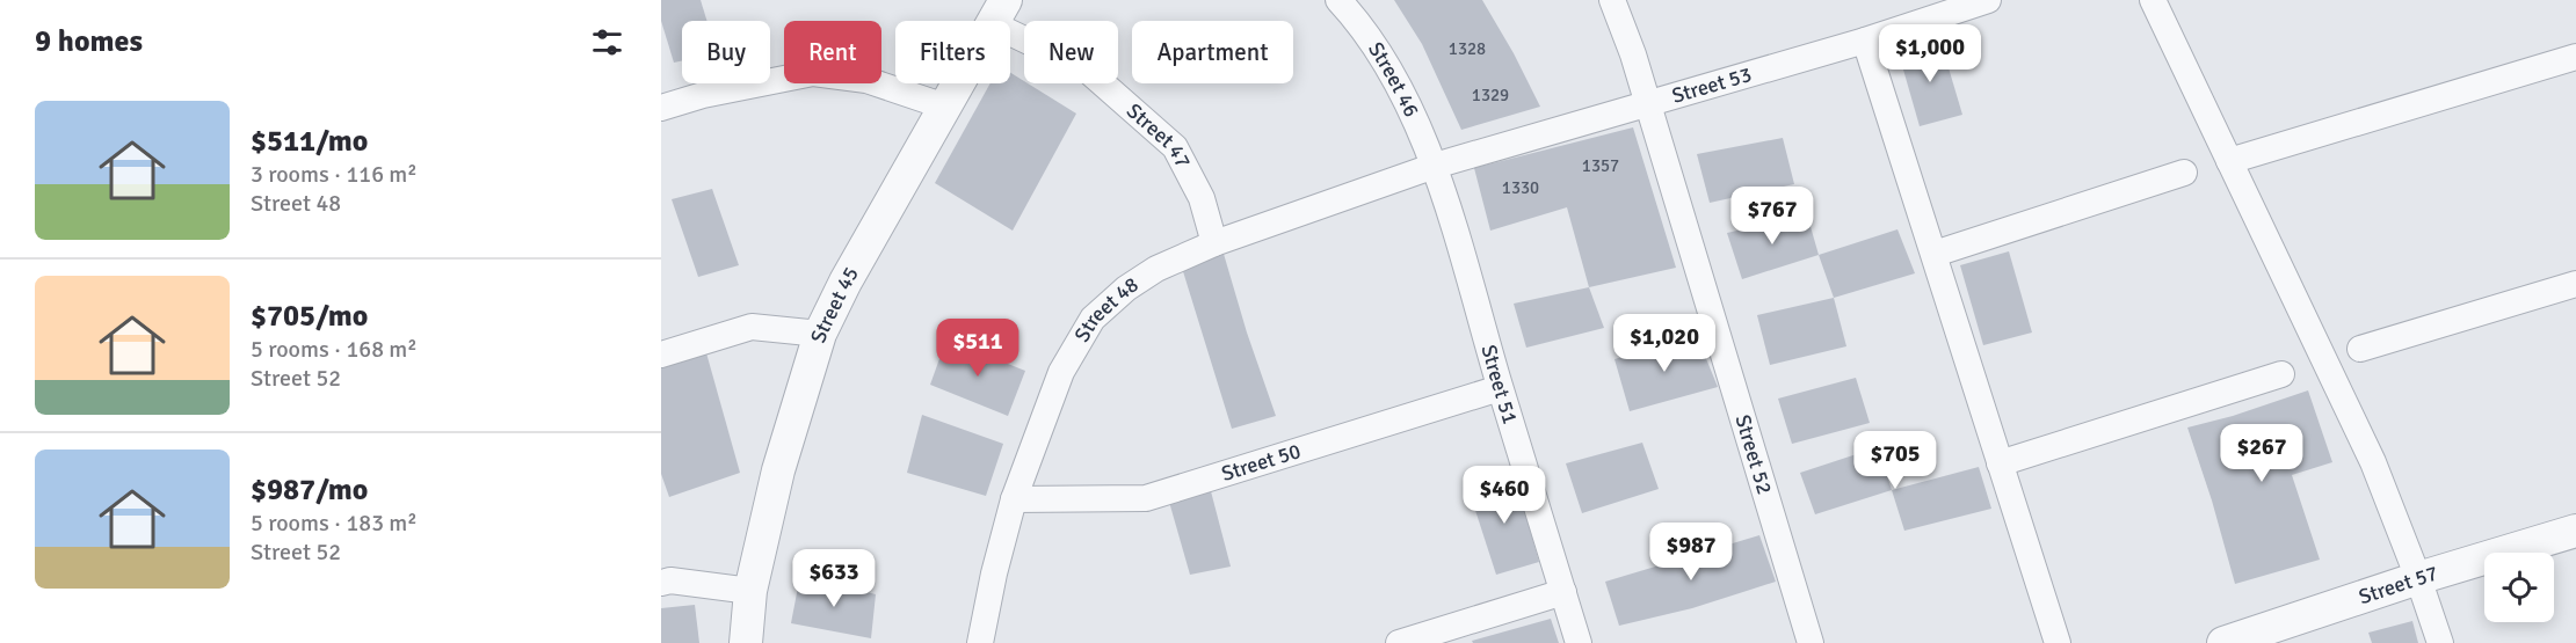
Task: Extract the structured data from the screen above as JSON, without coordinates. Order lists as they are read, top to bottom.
{
  "streets": {
    "street": [
      "Street 46",
      "Street 53",
      "Street 47",
      "Street 45",
      "Street 48",
      "Street 51",
      "Street 52",
      "Street 50",
      "Street 57"
    ]
  },
  "crossings": [
    ["Street 46", "Street 53"],
    ["Street 46", "Street 48"],
    ["Street 46", "Street 51"],
    ["Street 53", "Street 48"],
    ["Street 53", "Street 51"],
    ["Street 53", "Street 52"],
    ["Street 47", "Street 45"],
    ["Street 47", "Street 48"],
    ["Street 48", "Street 51"],
    ["Street 48", "Street 50"],
    ["Street 51", "Street 50"]
  ],
  "house_numbers": [
    "1328",
    "1329",
    "1357",
    "1330"
  ],
  "page": {
    "heading": "9 homes",
    "chip": [
      "Buy",
      "Rent",
      "Filters",
      "New",
      "Apartment"
    ],
    "price": [
      "$1,000",
      "$767",
      "$1,020",
      "$511",
      "$267",
      "$705",
      "$460",
      "$987",
      "$633"
    ],
    "list": [
      {
        "name": "$511/mo",
        "note": "3 rooms · 116 m² · Street 48"
      },
      {
        "name": "$705/mo",
        "note": "5 rooms · 168 m² · Street 52"
      },
      {
        "name": "$987/mo",
        "note": "5 rooms · 183 m² · Street 52"
      }
    ]
  }
}
